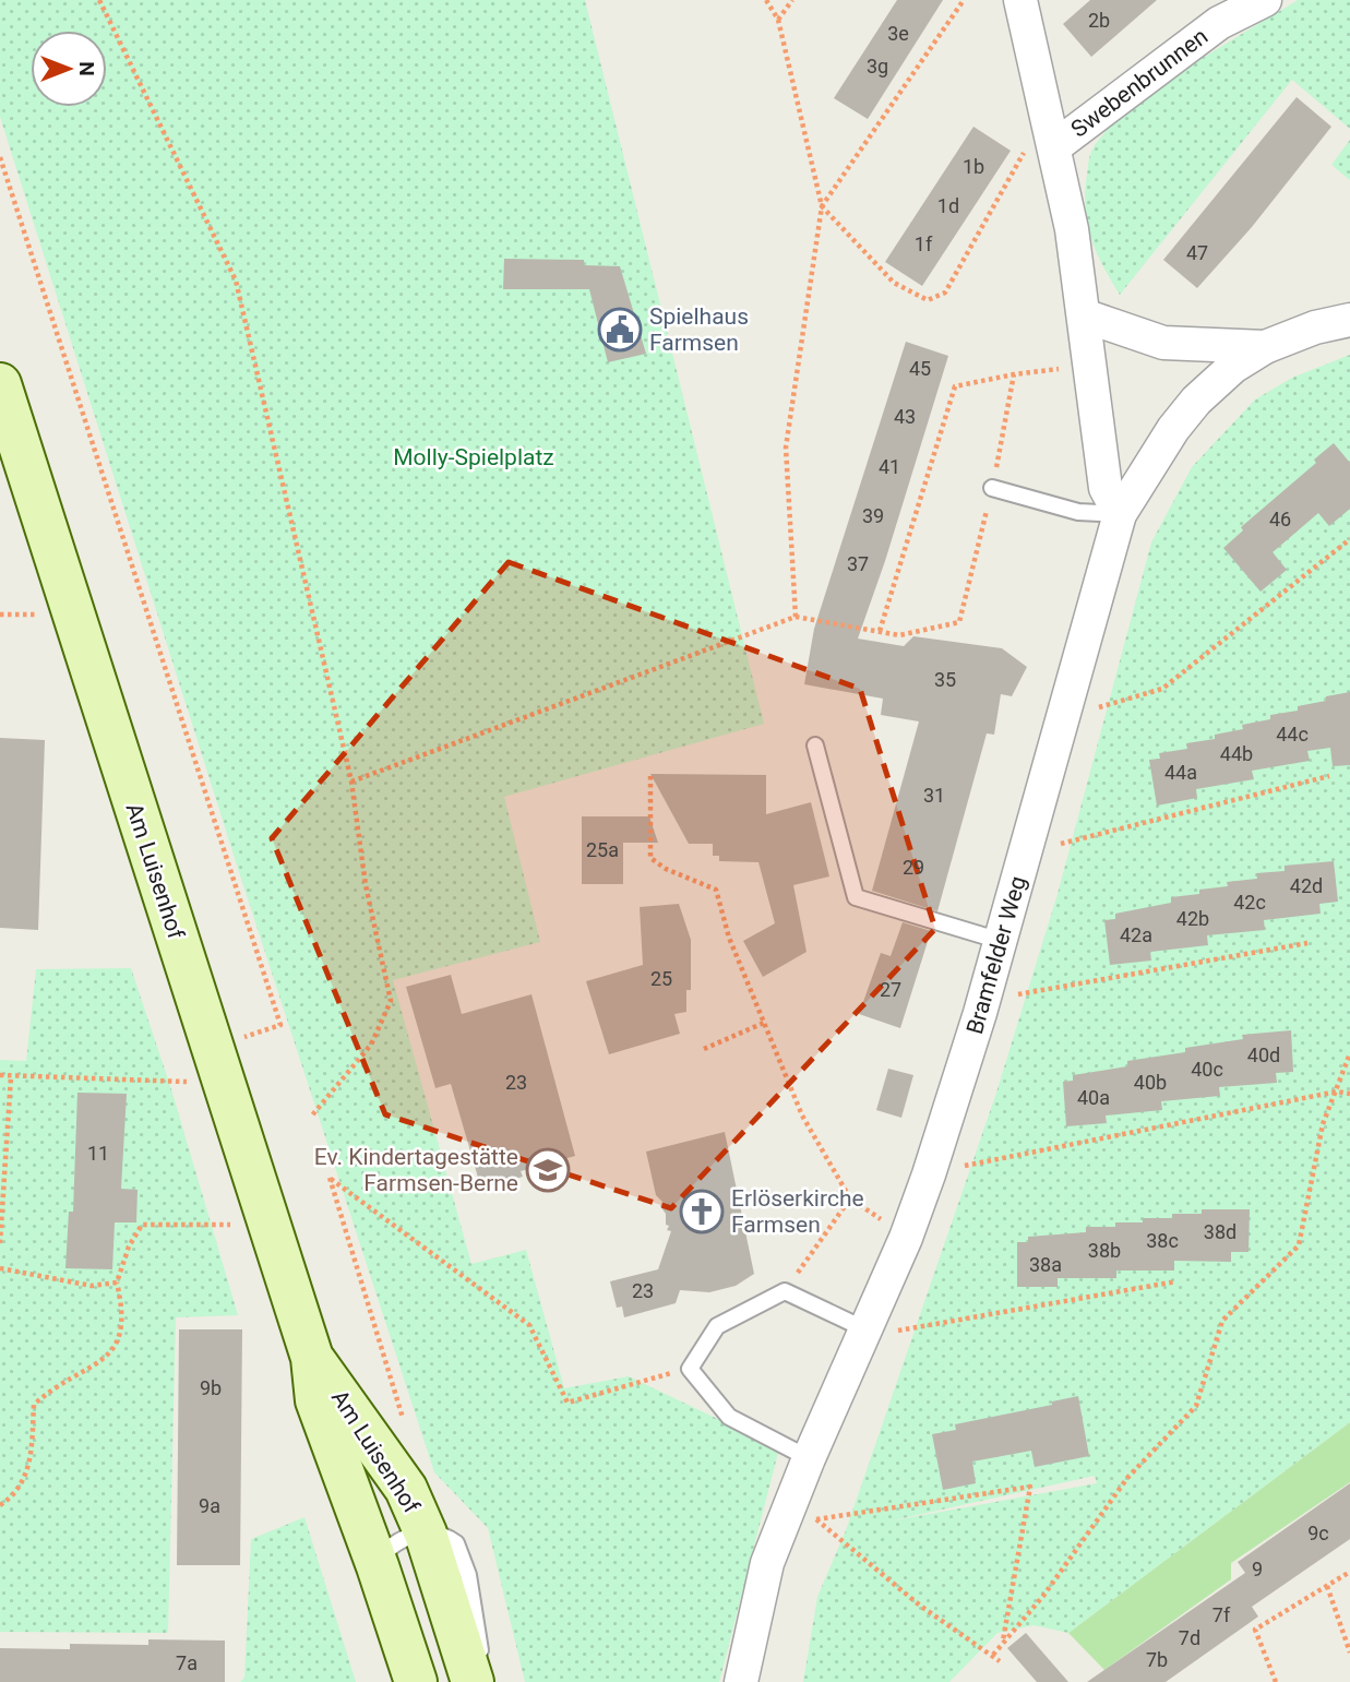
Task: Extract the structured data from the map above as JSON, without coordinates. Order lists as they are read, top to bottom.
{
  "streets": {
    "main road": ["Am Luisenhof"],
    "street": ["Swebenbrunnen", "Bramfelder Weg"]
  },
  "crossings": [
    ["Swebenbrunnen", "Bramfelder Weg"]
  ],
  "parks": ["Molly-Spielplatz"],
  "places": {
    "public building": ["Spielhaus Farmsen"],
    "school or university": ["Ev. Kindertagestätte Farmsen-Berne"],
    "church": ["Erlöserkirche Farmsen"]
  },
  "house_numbers": [
    "2b",
    "3e",
    "3g",
    "1b",
    "1d",
    "1f",
    "47",
    "45",
    "43",
    "41",
    "39",
    "46",
    "37",
    "35",
    "44c",
    "44b",
    "44a",
    "31",
    "25a",
    "29",
    "42d",
    "42c",
    "42b",
    "42a",
    "25",
    "27",
    "40d",
    "40c",
    "23",
    "40b",
    "40a",
    "11",
    "38d",
    "38c",
    "38b",
    "38a",
    "23",
    "9b",
    "9a",
    "9c",
    "9",
    "7f",
    "7d",
    "7b",
    "7a"
  ],
  "north": "right"
}
